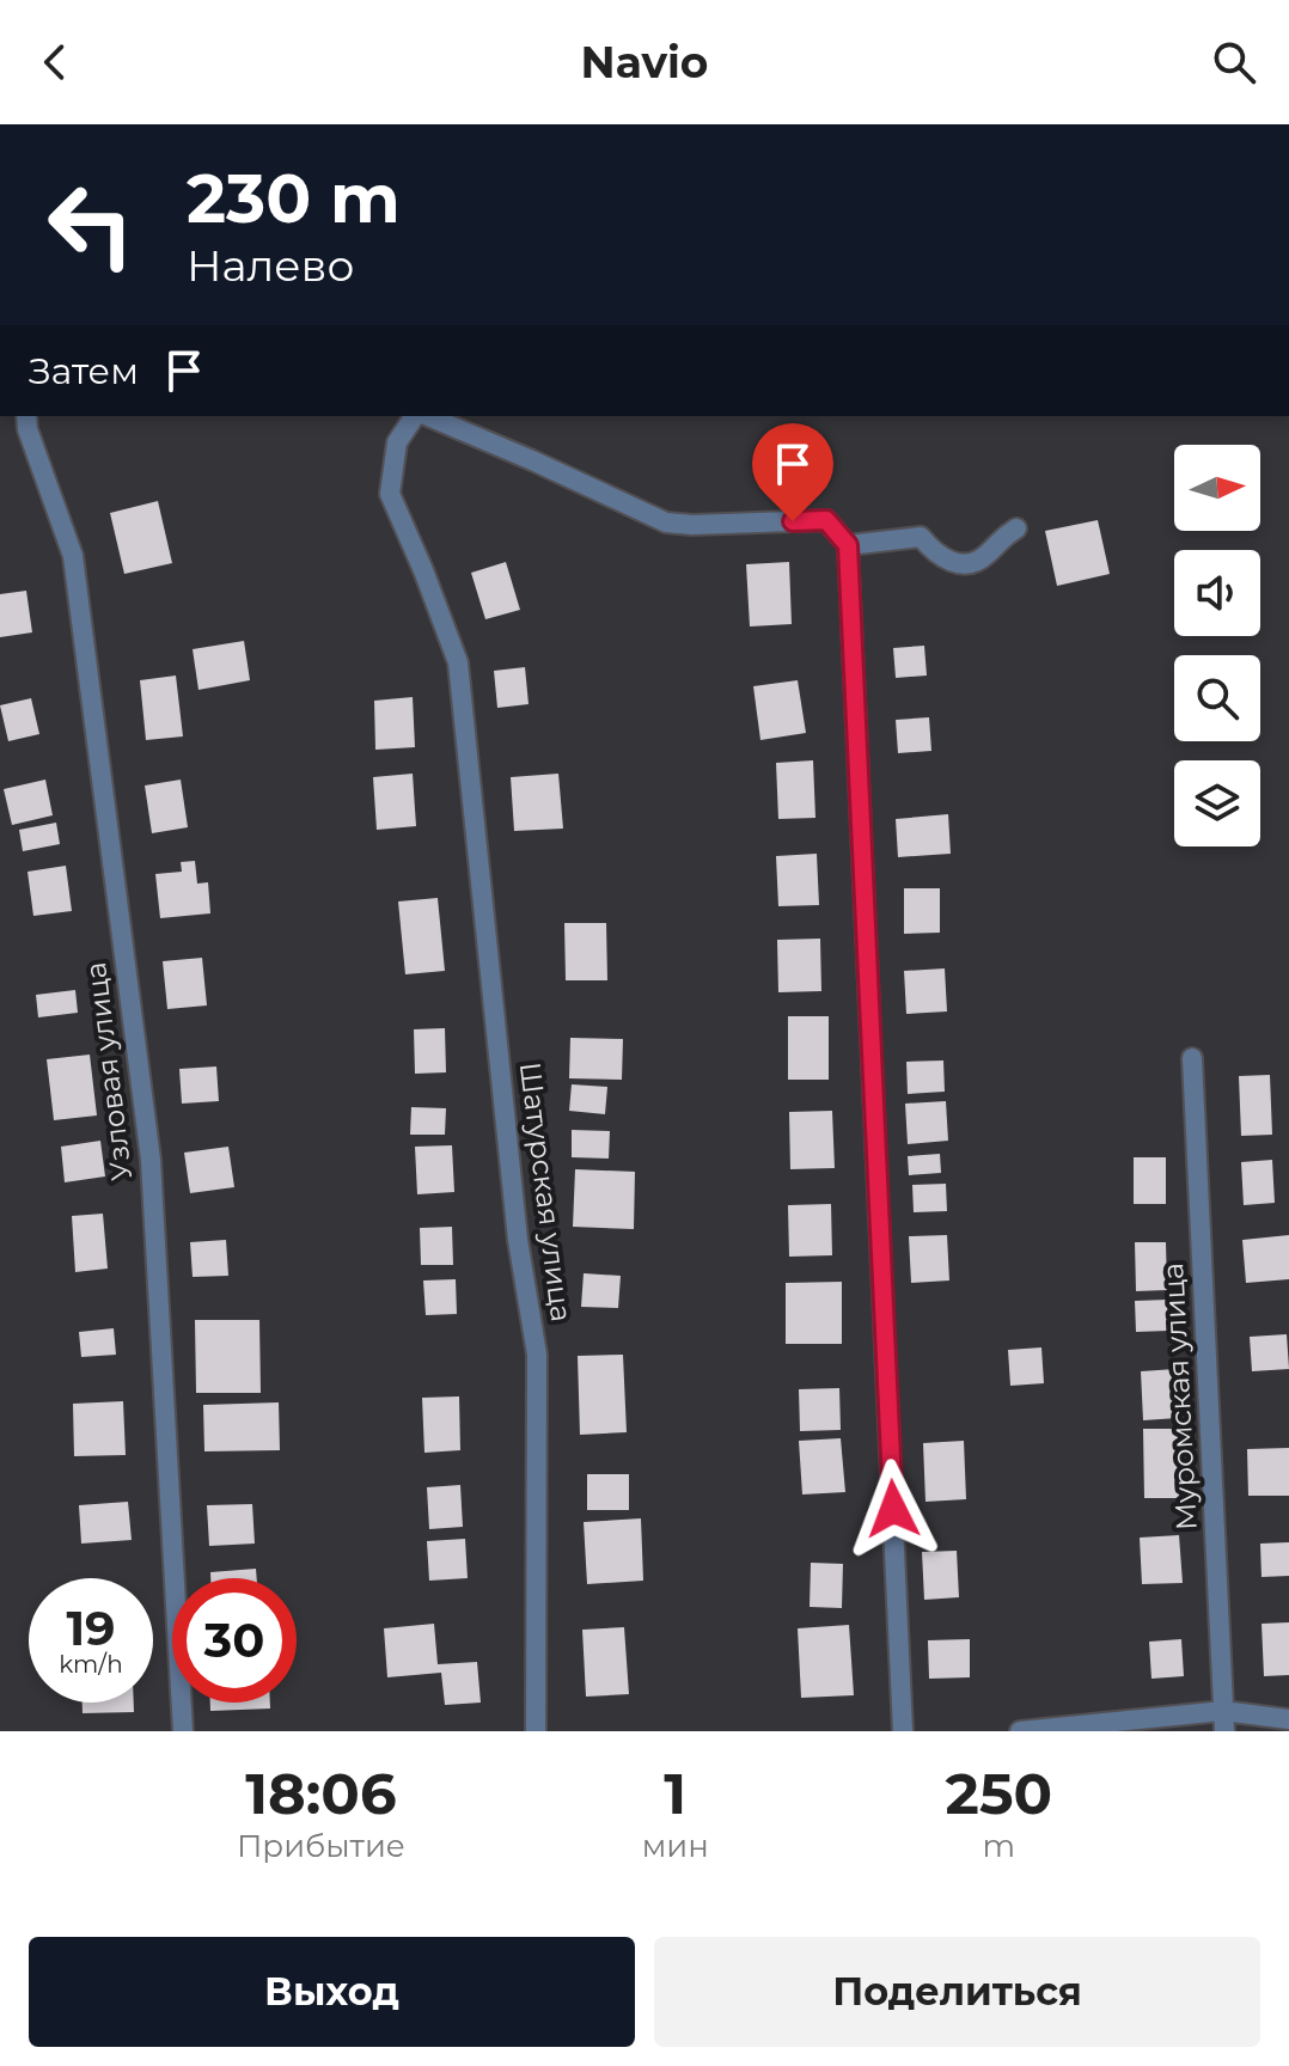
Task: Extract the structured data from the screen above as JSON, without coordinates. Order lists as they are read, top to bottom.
{
  "streets": {
    "street": ["Узловая улица", "Шатурская улица", "Муромская улица"]
  },
  "north": "right",
  "page": {
    "header": "Navio",
    "turn": ["230 m", "Налево"],
    "then": "Затем",
    "speed": "19 km/h",
    "limit": "30",
    "eta": [
      "18:06",
      "Прибытие",
      "1",
      "мин",
      "250",
      "m"
    ],
    "buttons": ["Выход", "Поделиться"]
  }
}
